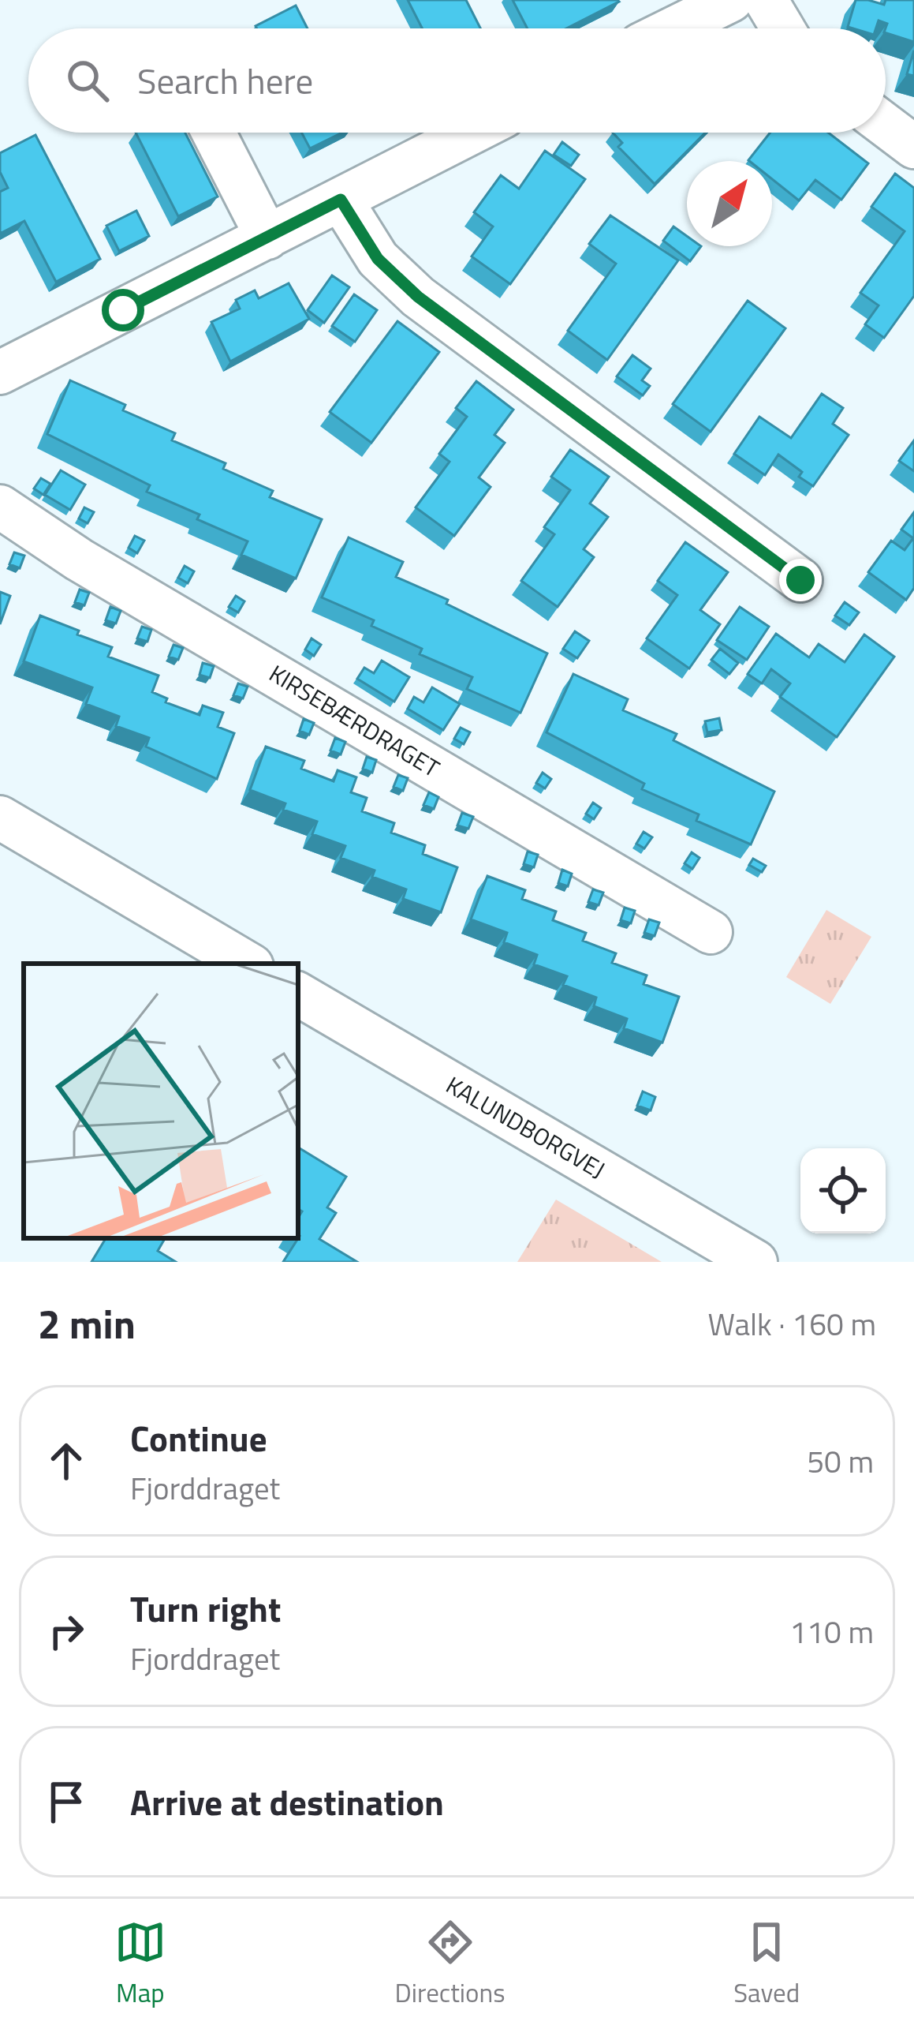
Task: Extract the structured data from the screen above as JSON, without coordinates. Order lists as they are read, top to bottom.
{
  "streets": {
    "street": ["KIRSEBÆRDRAGET", "KALUNDBORGVEJ"]
  },
  "north": "top right",
  "page": {
    "search": "Search here",
    "heading": ["2 min", "Walk · 160 m"],
    "list": [
      ["Continue", "Fjorddraget", "50 m"],
      ["Turn right", "Fjorddraget", "110 m"],
      "Arrive at destination"
    ],
    "nav": ["Map", "Directions", "Saved"]
  }
}
